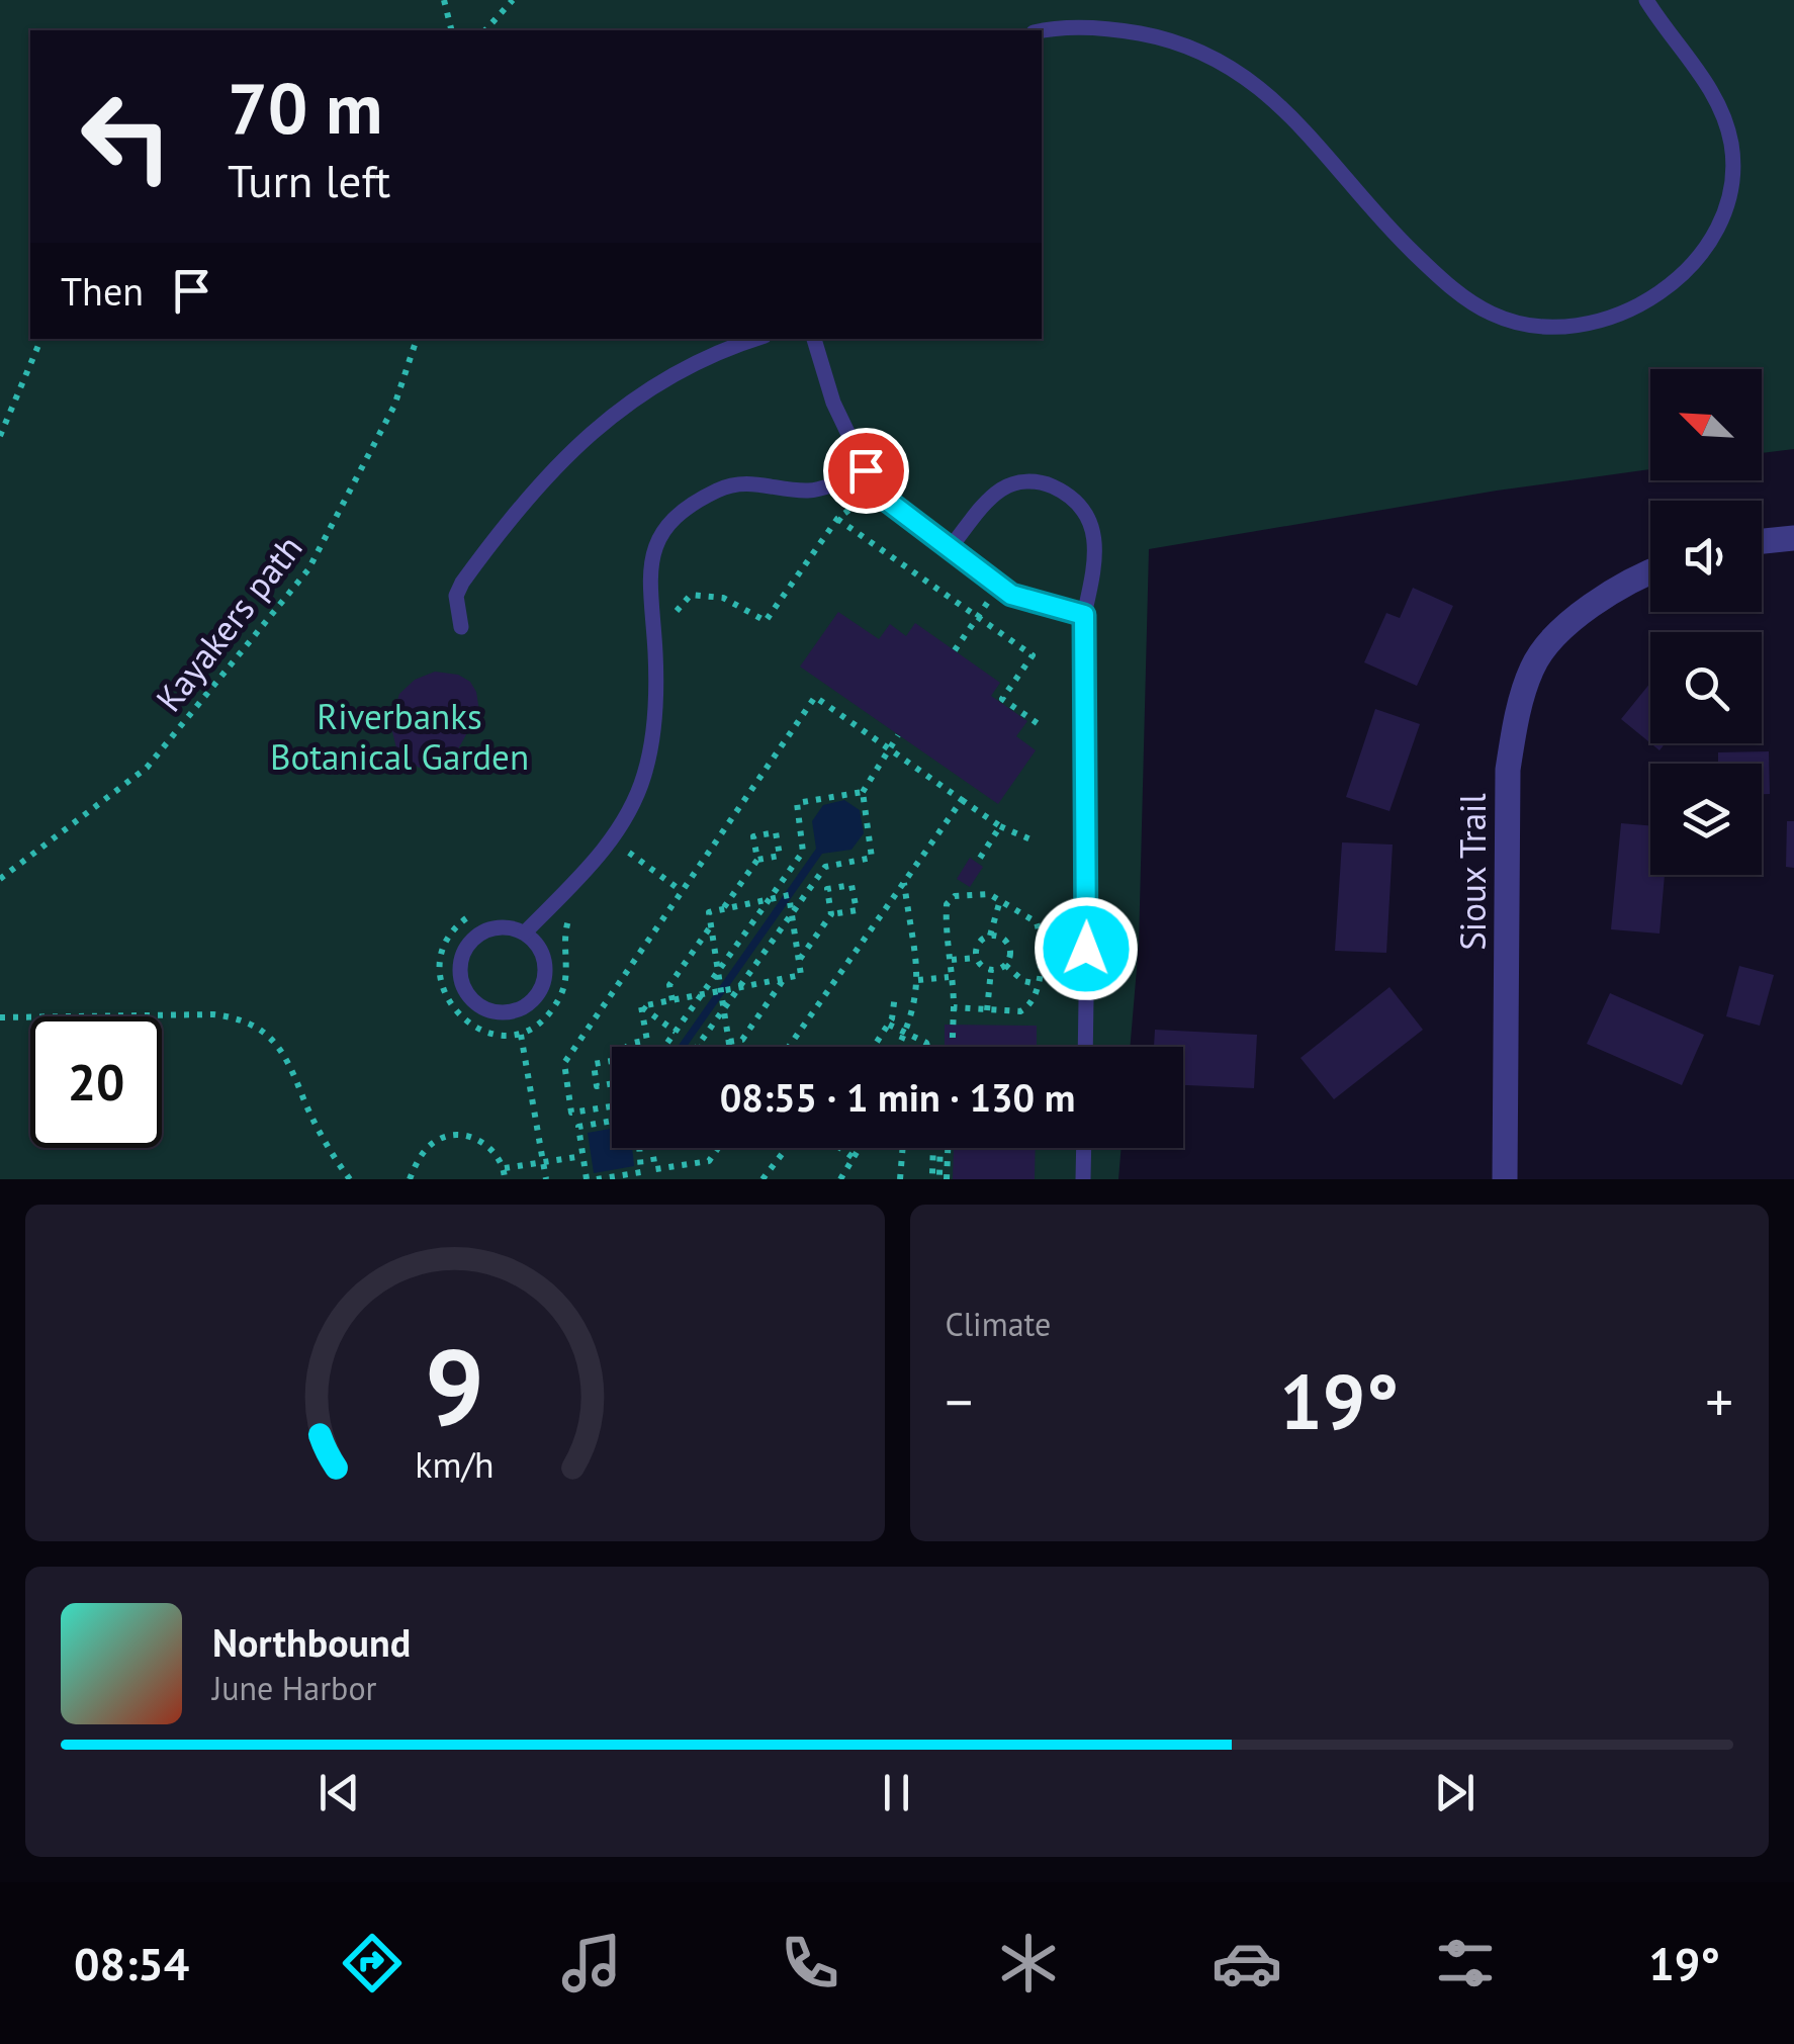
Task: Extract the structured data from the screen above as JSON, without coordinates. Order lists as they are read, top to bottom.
{
  "streets": {
    "street": ["Sioux Trail"],
    "path": ["Kayakers path"]
  },
  "parks": ["Riverbanks Botanical Garden"],
  "north": "top left",
  "page": {
    "turn": ["70 m", "Turn left"],
    "then": "Then",
    "limit": "20",
    "trip": "08:55 · 1 min · 130 m",
    "tile": "Climate",
    "heat": ["−", "19°", "+"],
    "song": ["Northbound", "June Harbor"],
    "tabs": ["08:54", "19°"],
    "gauge": ["9", "km/h"]
  }
}
